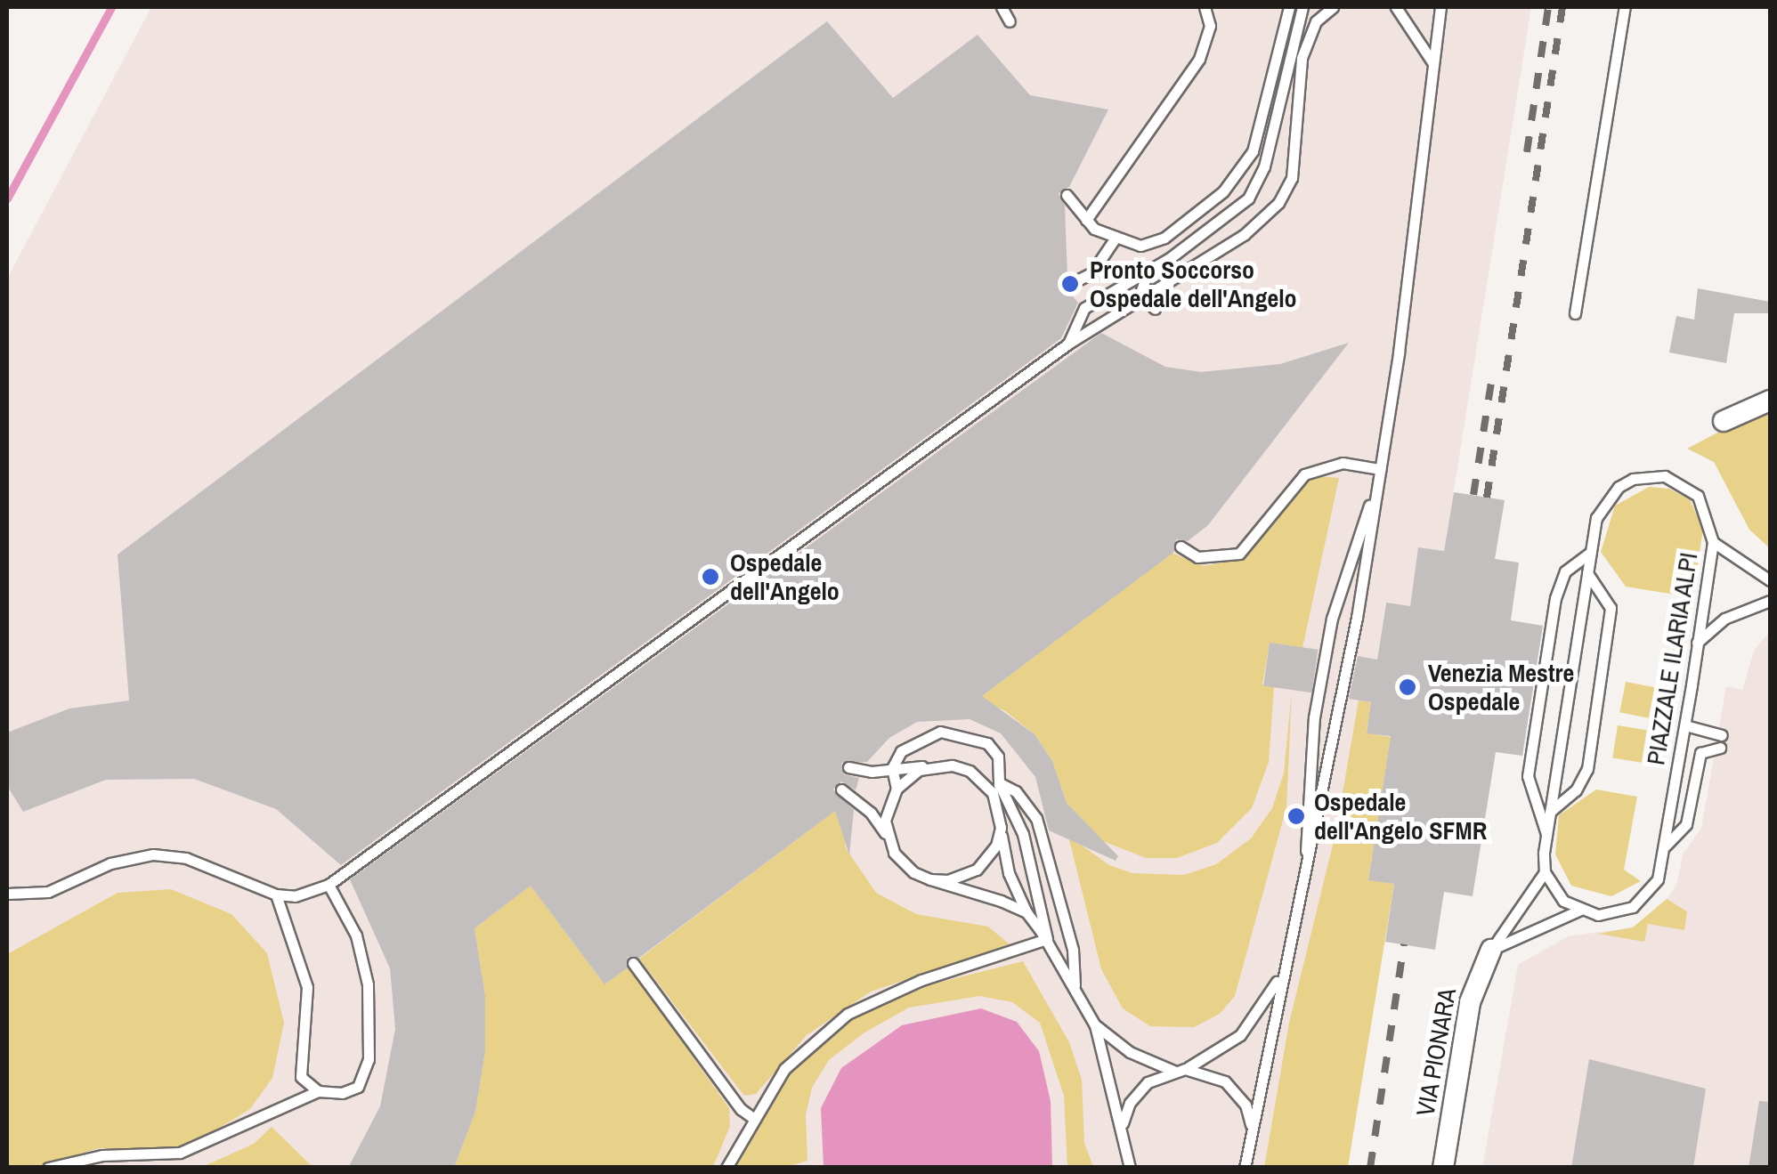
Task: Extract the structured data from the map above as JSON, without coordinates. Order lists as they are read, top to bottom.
{
  "streets": {
    "street": ["VIA PIONARA"],
    "lane": ["PIAZZALE ILARIA ALPI"]
  },
  "crossings": [
    ["PIAZZALE ILARIA ALPI", "VIA PIONARA"]
  ],
  "places": [
    "Pronto Soccorso Ospedale dell'Angelo",
    "Ospedale dell'Angelo",
    "Venezia Mestre Ospedale",
    "Ospedale dell'Angelo SFMR"
  ]
}
